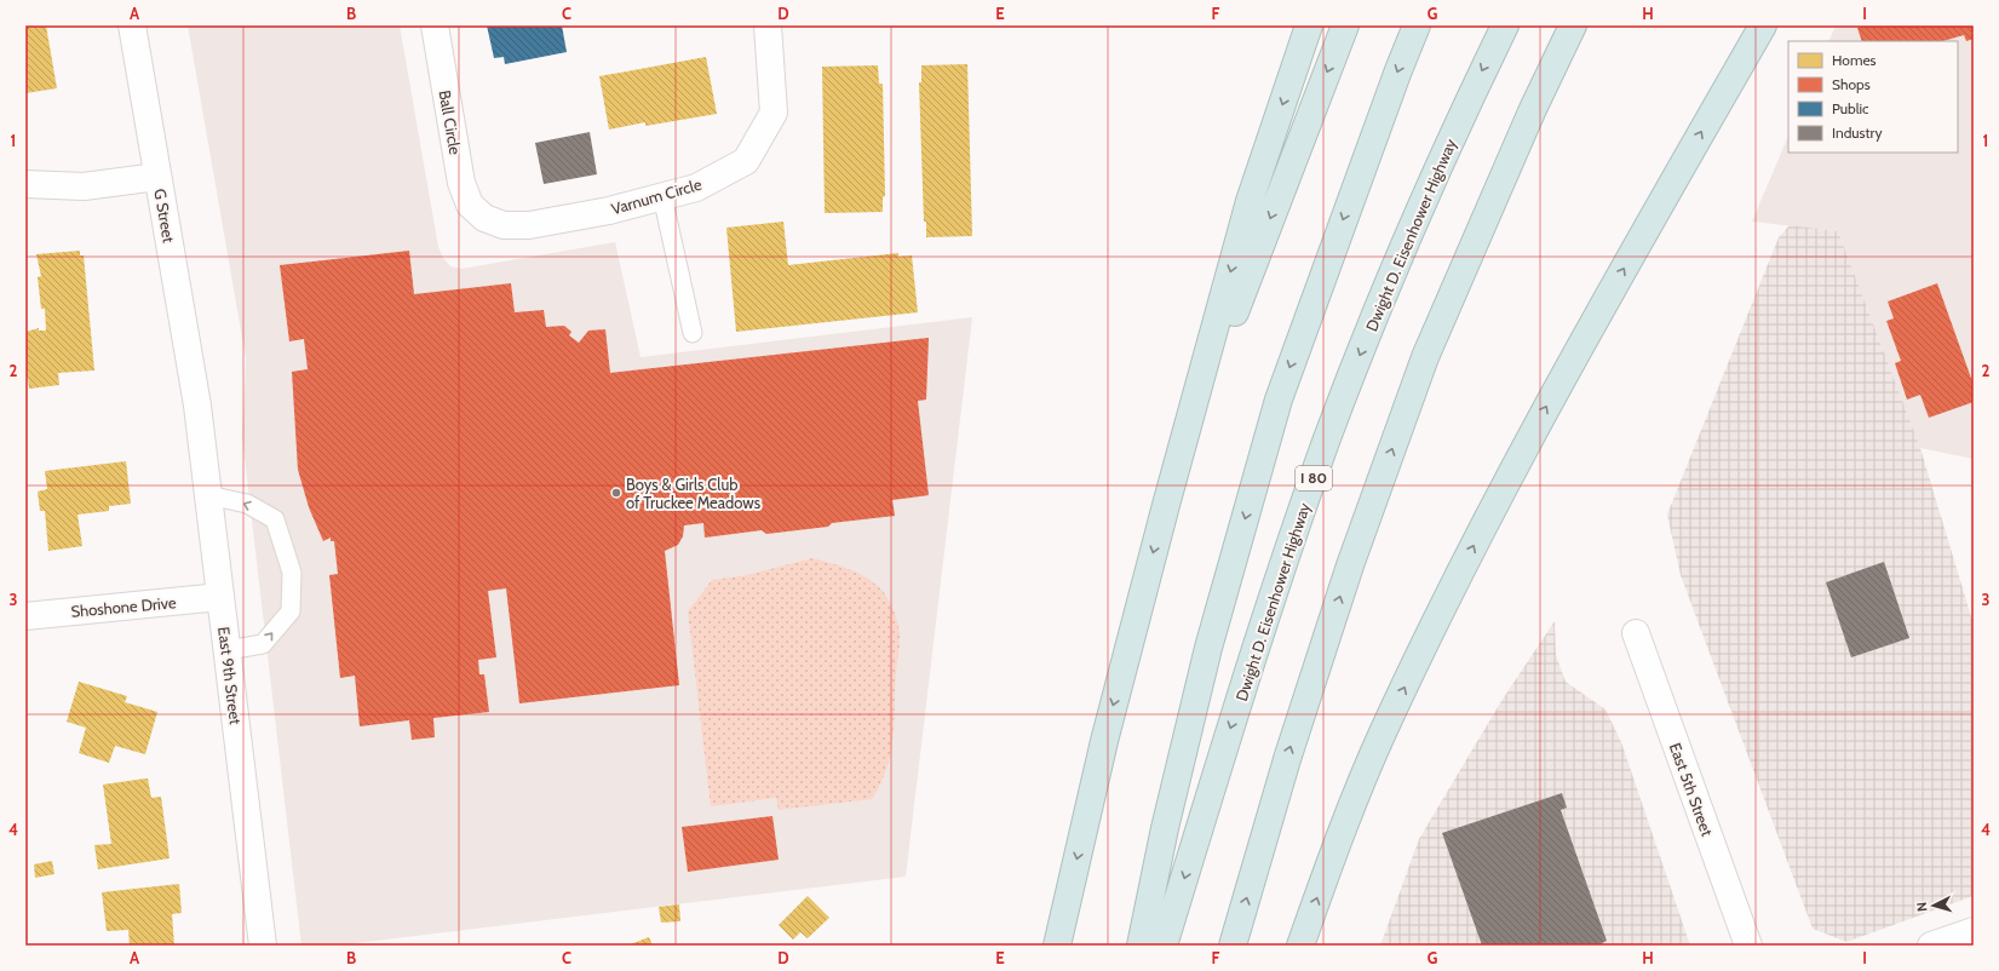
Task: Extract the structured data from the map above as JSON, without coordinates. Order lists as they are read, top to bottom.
{
  "streets": {
    "highway": ["Dwight D. Eisenhower Highway", "I 80"],
    "street": [
      "Ball Circle",
      "Varnum Circle",
      "G Street",
      "Shoshone Drive",
      "East 9th Street",
      "East 5th Street"
    ]
  },
  "crossings": [
    ["Ball Circle", "Varnum Circle"],
    ["G Street", "East 9th Street"],
    ["Shoshone Drive", "East 9th Street"]
  ],
  "places": ["Boys & Girls Club of Truckee Meadows"],
  "legend": [
    "Homes",
    "Shops",
    "Public",
    "Industry"
  ],
  "north": "left",
  "grid": {
    "columns": [
      "A",
      "B",
      "C",
      "D",
      "E",
      "F",
      "G",
      "H",
      "I"
    ],
    "rows": [
      "1",
      "2",
      "3",
      "4"
    ]
  }
}
